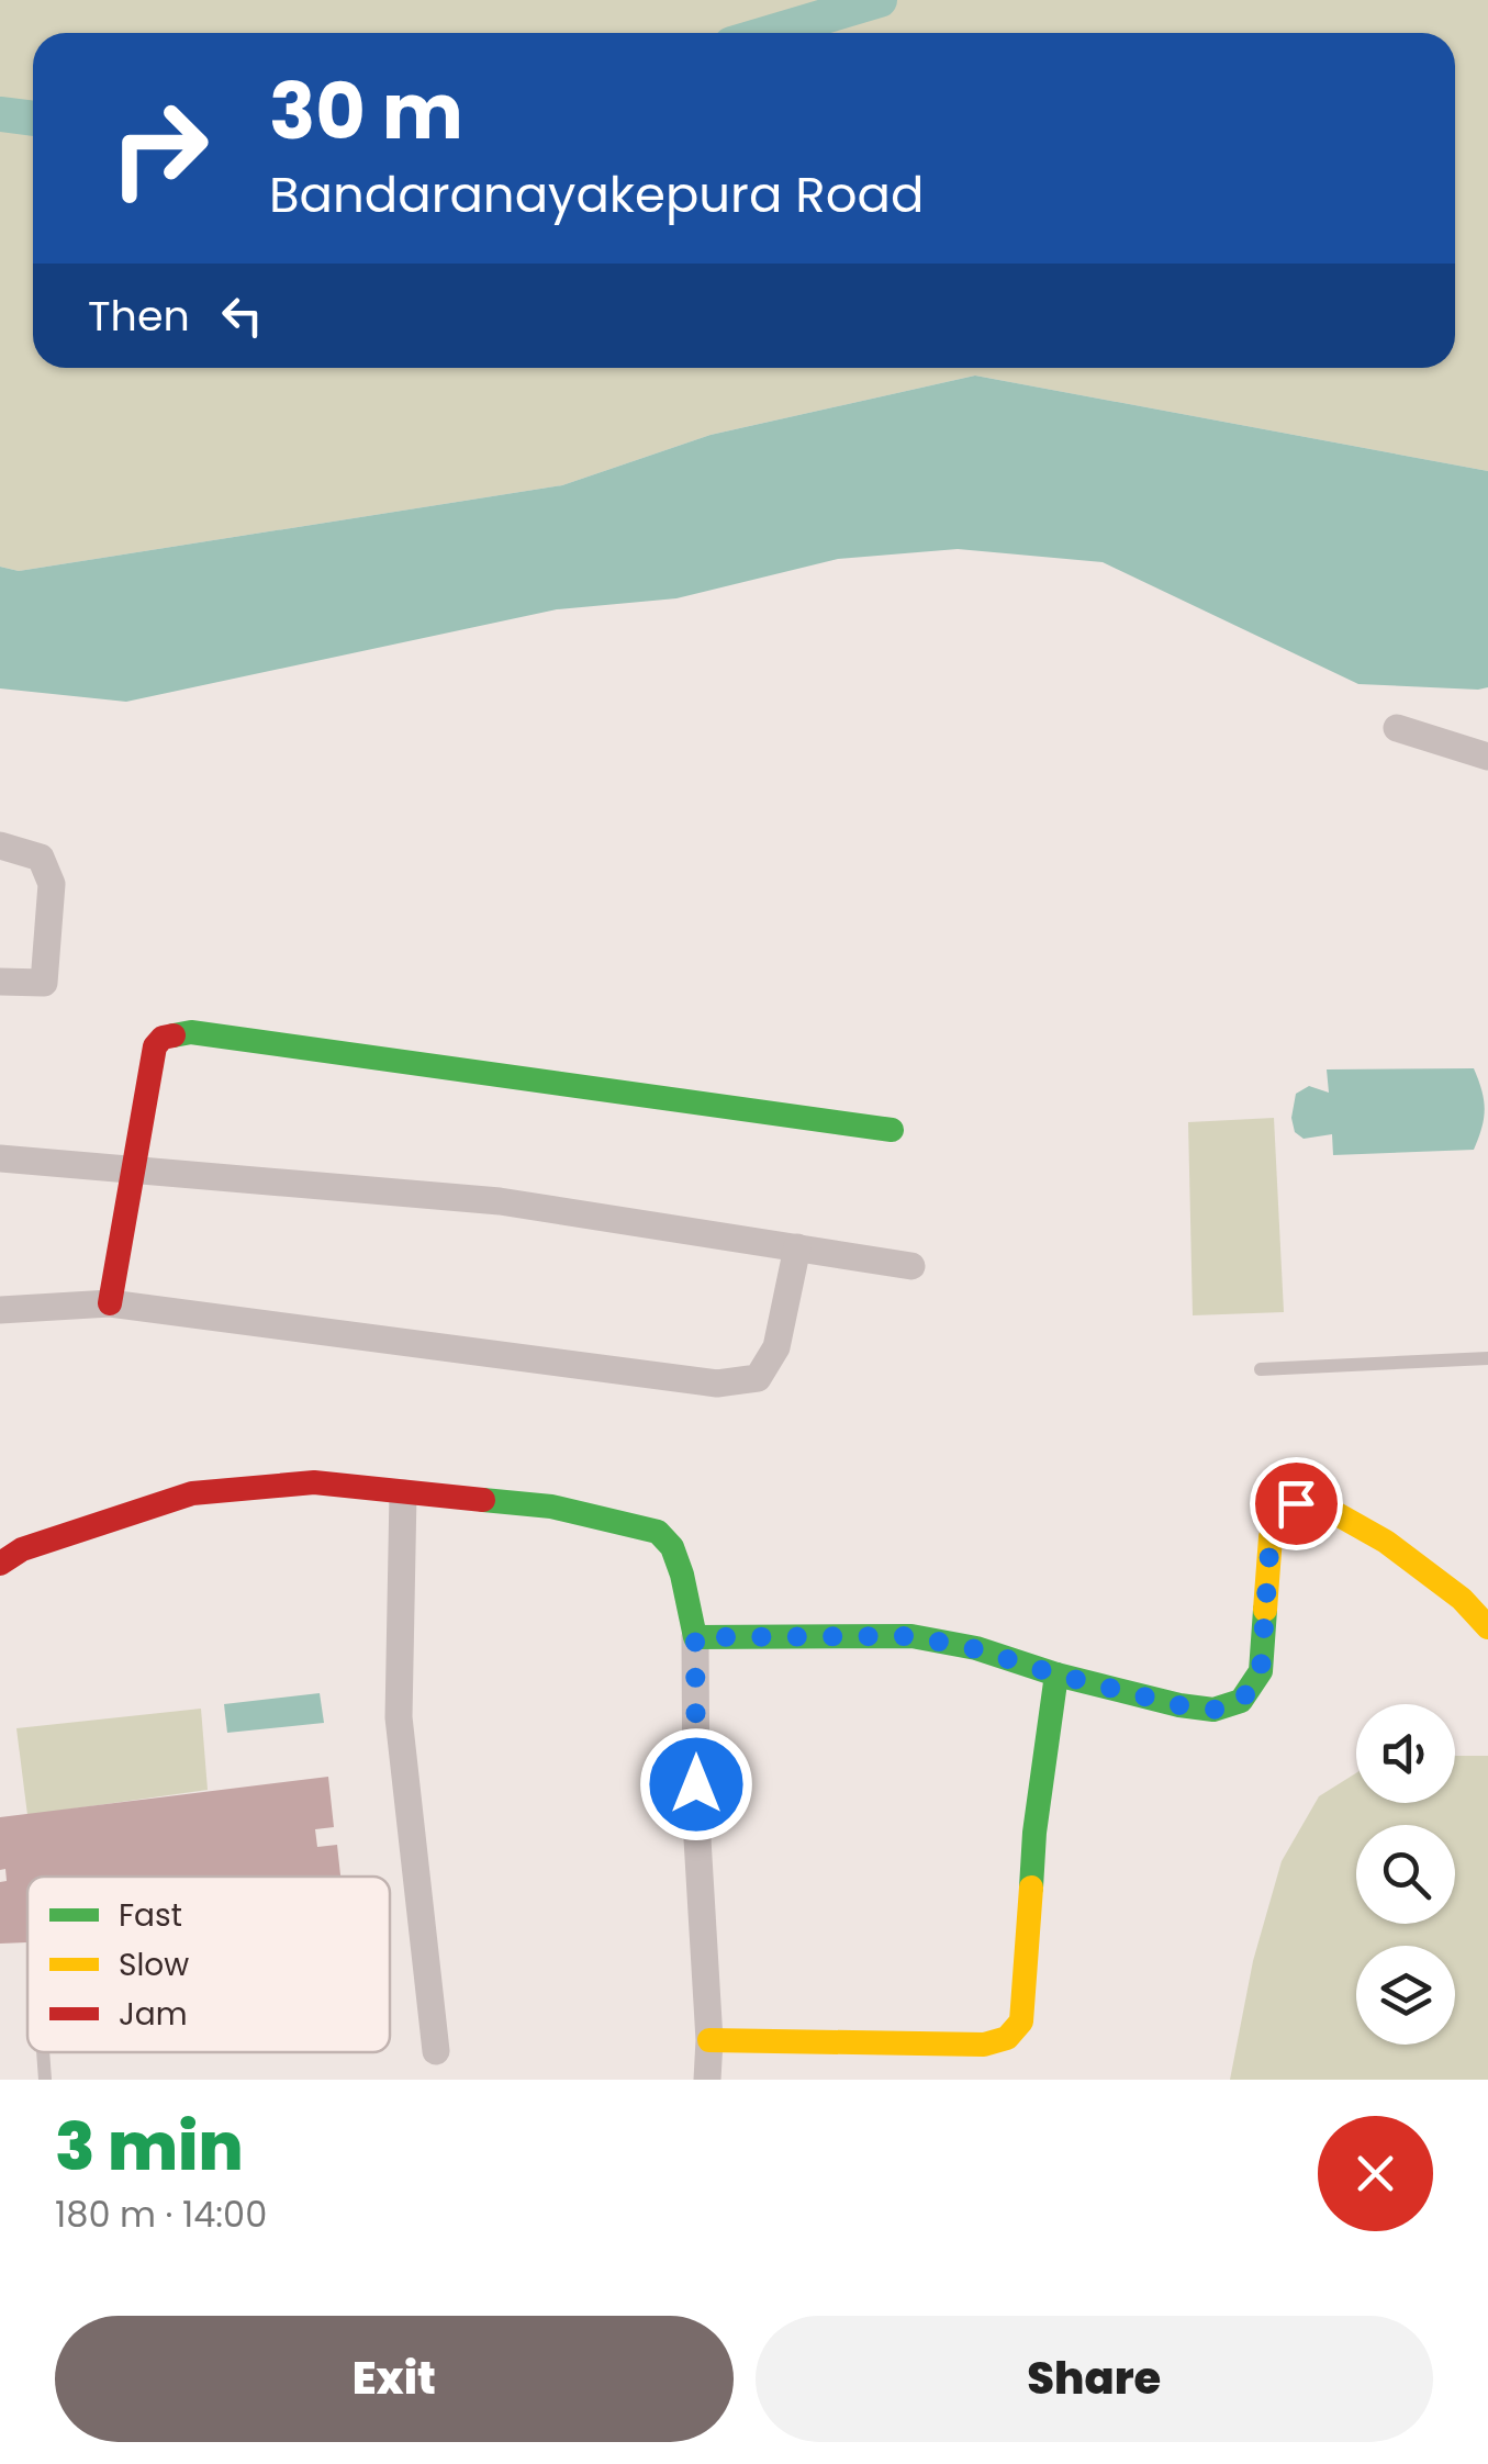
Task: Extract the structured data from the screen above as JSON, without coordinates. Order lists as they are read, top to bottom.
{
  "legend": ["Fast", "Slow", "Jam"],
  "page": {
    "turn": ["30 m", "Bandaranayakepura Road"],
    "then": "Then",
    "heading": ["3 min", "180 m · 14:00"],
    "buttons": ["Exit", "Share"]
  }
}
